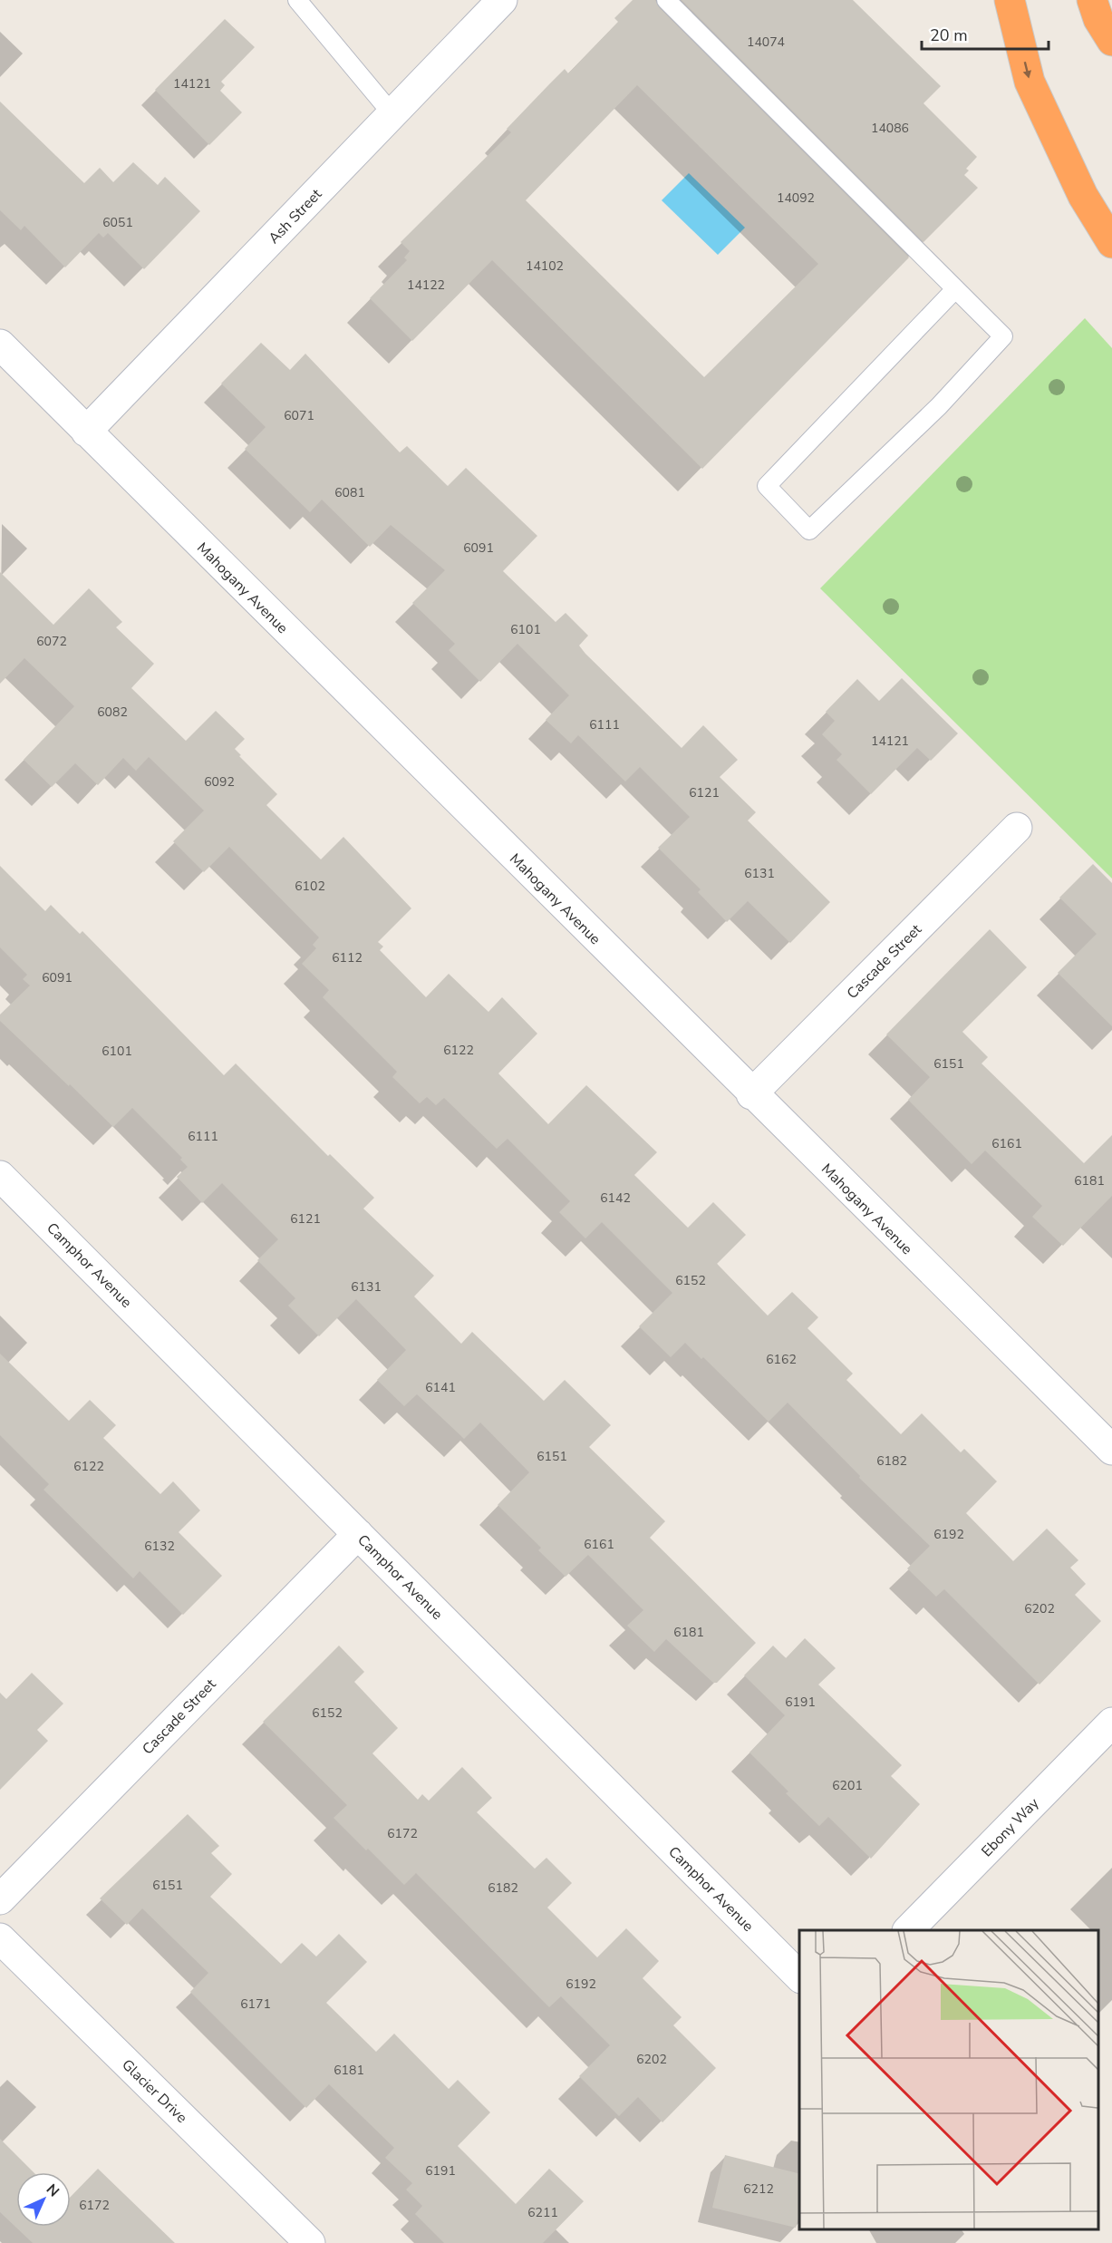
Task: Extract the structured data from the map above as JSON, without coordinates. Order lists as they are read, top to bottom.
{
  "streets": {
    "street": [
      "Ash Street",
      "Mahogany Avenue",
      "Cascade Street",
      "Camphor Avenue",
      "Ebony Way",
      "Glacier Drive"
    ]
  },
  "crossings": [
    ["Ash Street", "Mahogany Avenue"],
    ["Mahogany Avenue", "Cascade Street"],
    ["Cascade Street", "Camphor Avenue"]
  ],
  "house_numbers": [
    "14074",
    "14121",
    "14086",
    "14092",
    "6051",
    "14102",
    "14122",
    "6071",
    "6081",
    "6091",
    "6101",
    "6072",
    "6082",
    "6111",
    "14121",
    "6092",
    "6121",
    "6131",
    "6102",
    "6112",
    "6091",
    "6122",
    "6101",
    "6151",
    "6111",
    "6161",
    "6181",
    "6142",
    "6121",
    "6152",
    "6131",
    "6162",
    "6141",
    "6151",
    "6182",
    "6122",
    "6192",
    "6161",
    "6132",
    "6202",
    "6181",
    "6191",
    "6152",
    "6201",
    "6172",
    "6151",
    "6182",
    "6192",
    "6171",
    "6202",
    "6181",
    "6191",
    "6212",
    "6172",
    "6211"
  ],
  "scale_bar": "20 m",
  "north": "top right"
}
